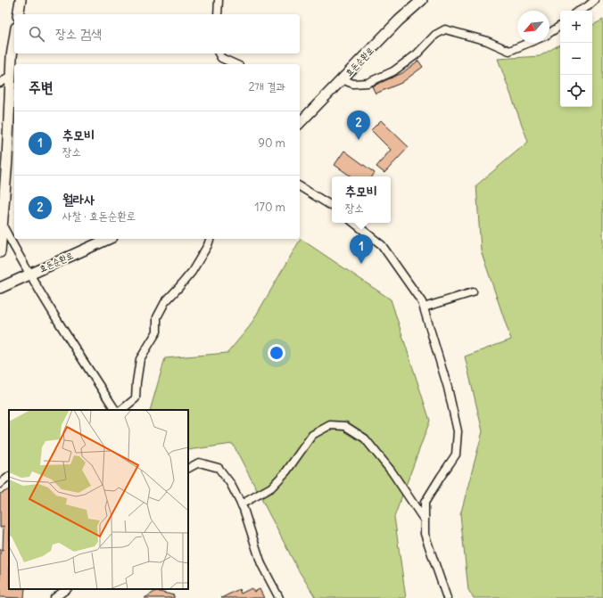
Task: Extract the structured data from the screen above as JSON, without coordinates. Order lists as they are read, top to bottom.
{
  "streets": {
    "street": ["효돈순환로"]
  },
  "north": "bottom left",
  "page": {
    "map_buttons": ["+", "−"],
    "search": "장소 검색",
    "heading": ["주변", "2개 결과"],
    "pins": ["2", "1"],
    "list": [
      {
        "mark": "1",
        "name": "추모비",
        "note": "장소",
        "value": "90 m"
      },
      {
        "mark": "2",
        "name": "월라사",
        "note": "사찰 · 효돈순환로",
        "value": "170 m"
      }
    ],
    "popup": ["추모비", "장소"]
  }
}
